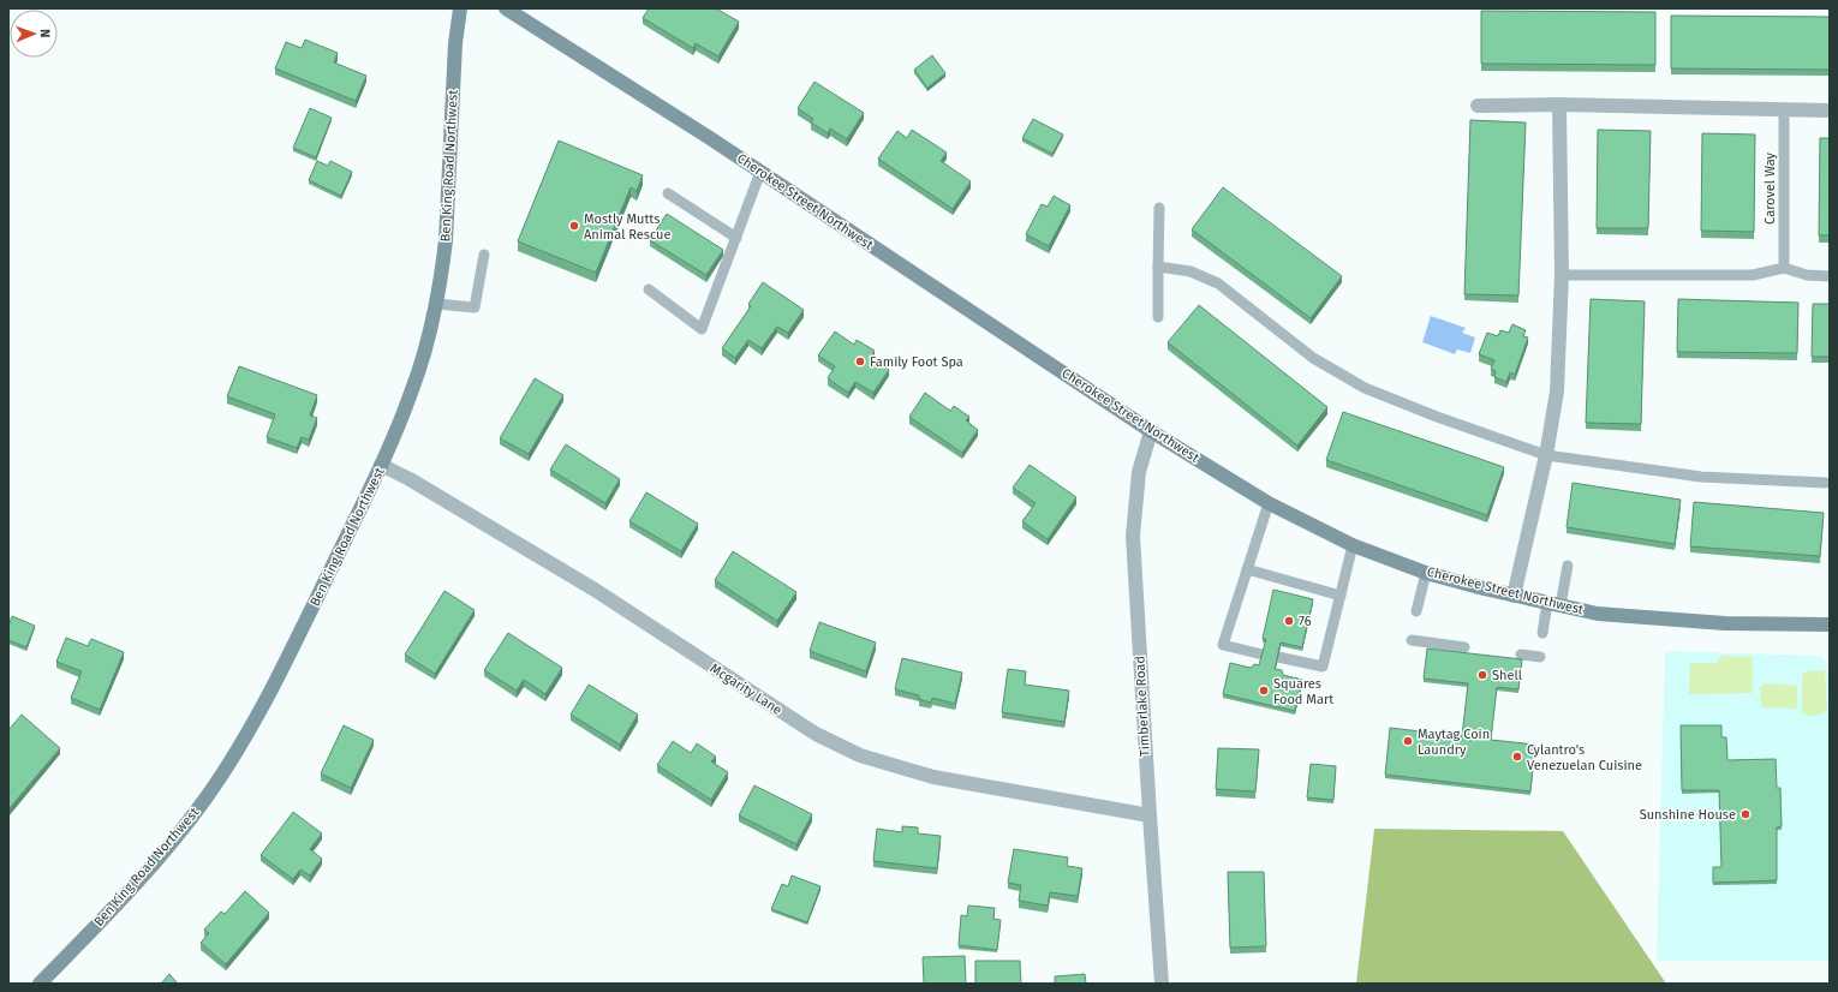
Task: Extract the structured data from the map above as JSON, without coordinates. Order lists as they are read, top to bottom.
{
  "streets": {
    "main road": ["Ben King Road Northwest", "Cherokee Street Northwest"],
    "street": ["Mcgarity Lane", "Timberlake Road"],
    "lane": ["Carovel Way"]
  },
  "crossings": [
    ["Ben King Road Northwest", "Mcgarity Lane"],
    ["Cherokee Street Northwest", "Timberlake Road"],
    ["Mcgarity Lane", "Timberlake Road"]
  ],
  "places": [
    "Mostly Mutts Animal Rescue",
    "Family Foot Spa",
    "76",
    "Shell",
    "Squares Food Mart",
    "Maytag Coin Laundry",
    "Cylantro's Venezuelan Cuisine",
    "Sunshine House"
  ],
  "north": "right"
}
